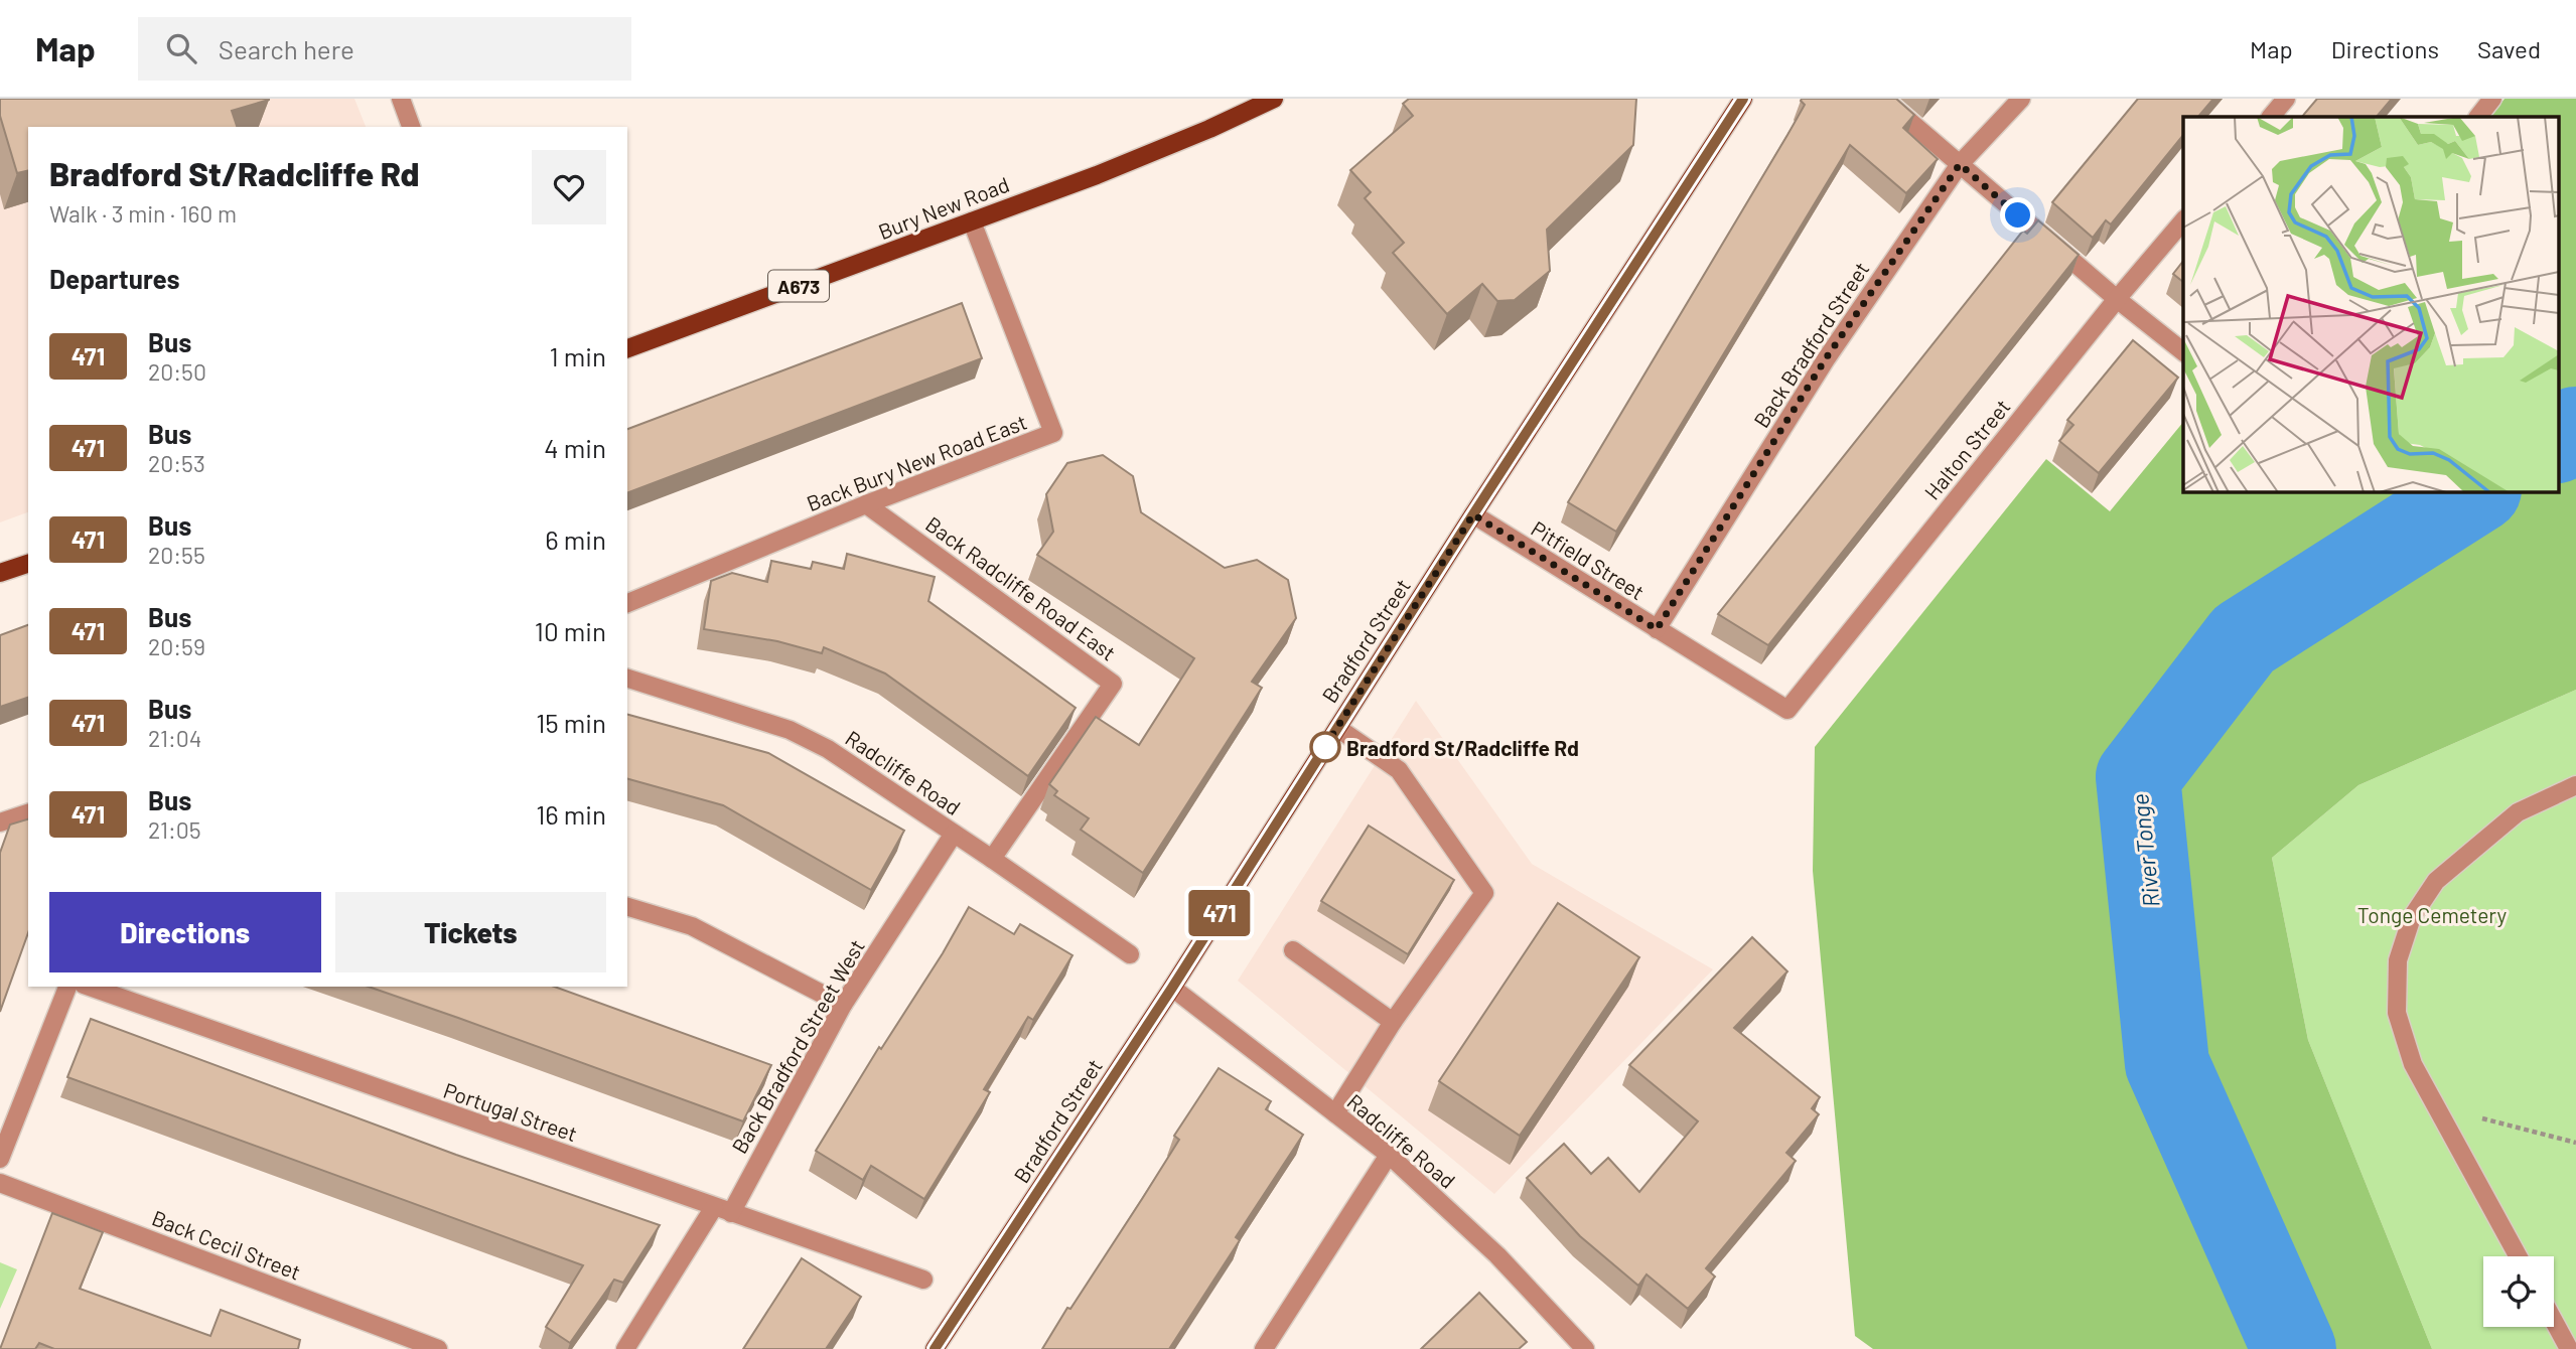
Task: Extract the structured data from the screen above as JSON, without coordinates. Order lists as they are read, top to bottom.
{
  "streets": {
    "main road": ["Bury New Road", "A673", "Bradford Street"],
    "street": [
      "Back Bradford Street",
      "Halton Street",
      "Back Bury New Road East",
      "Pitfield Street",
      "Back Radcliffe Road East",
      "Radcliffe Road",
      "Back Bradford Street West",
      "Portugal Street",
      "Back Cecil Street"
    ]
  },
  "crossings": [
    ["Bury New Road", "Back Bury New Road East"],
    ["Back Bradford Street", "Pitfield Street"],
    ["Halton Street", "Pitfield Street"],
    ["Back Bury New Road East", "Back Radcliffe Road East"],
    ["Pitfield Street", "Bradford Street"],
    ["Back Radcliffe Road East", "Radcliffe Road"],
    ["Bradford Street", "Radcliffe Road"],
    ["Radcliffe Road", "Back Bradford Street West"],
    ["Back Bradford Street West", "Portugal Street"]
  ],
  "water": ["River Tonge"],
  "parks": ["Tonge Cemetery"],
  "places": ["Bradford St/Radcliffe Rd"],
  "lines": ["bus line 471"],
  "page": {
    "header": "Map",
    "search": "Search here",
    "nav": ["Map", "Directions", "Saved"],
    "on_map": "471",
    "heading": [
      ["Bradford St/Radcliffe Rd", "Walk · 3 min · 160 m"],
      "Departures"
    ],
    "list": [
      {
        "mark": "471",
        "name": "Bus",
        "note": "20:50",
        "value": "1 min"
      },
      {
        "mark": "471",
        "name": "Bus",
        "note": "20:53",
        "value": "4 min"
      },
      {
        "mark": "471",
        "name": "Bus",
        "note": "20:55",
        "value": "6 min"
      },
      {
        "mark": "471",
        "name": "Bus",
        "note": "20:59",
        "value": "10 min"
      },
      {
        "mark": "471",
        "name": "Bus",
        "note": "21:04",
        "value": "15 min"
      },
      {
        "mark": "471",
        "name": "Bus",
        "note": "21:05",
        "value": "16 min"
      }
    ],
    "buttons": ["Directions", "Tickets"]
  }
}
